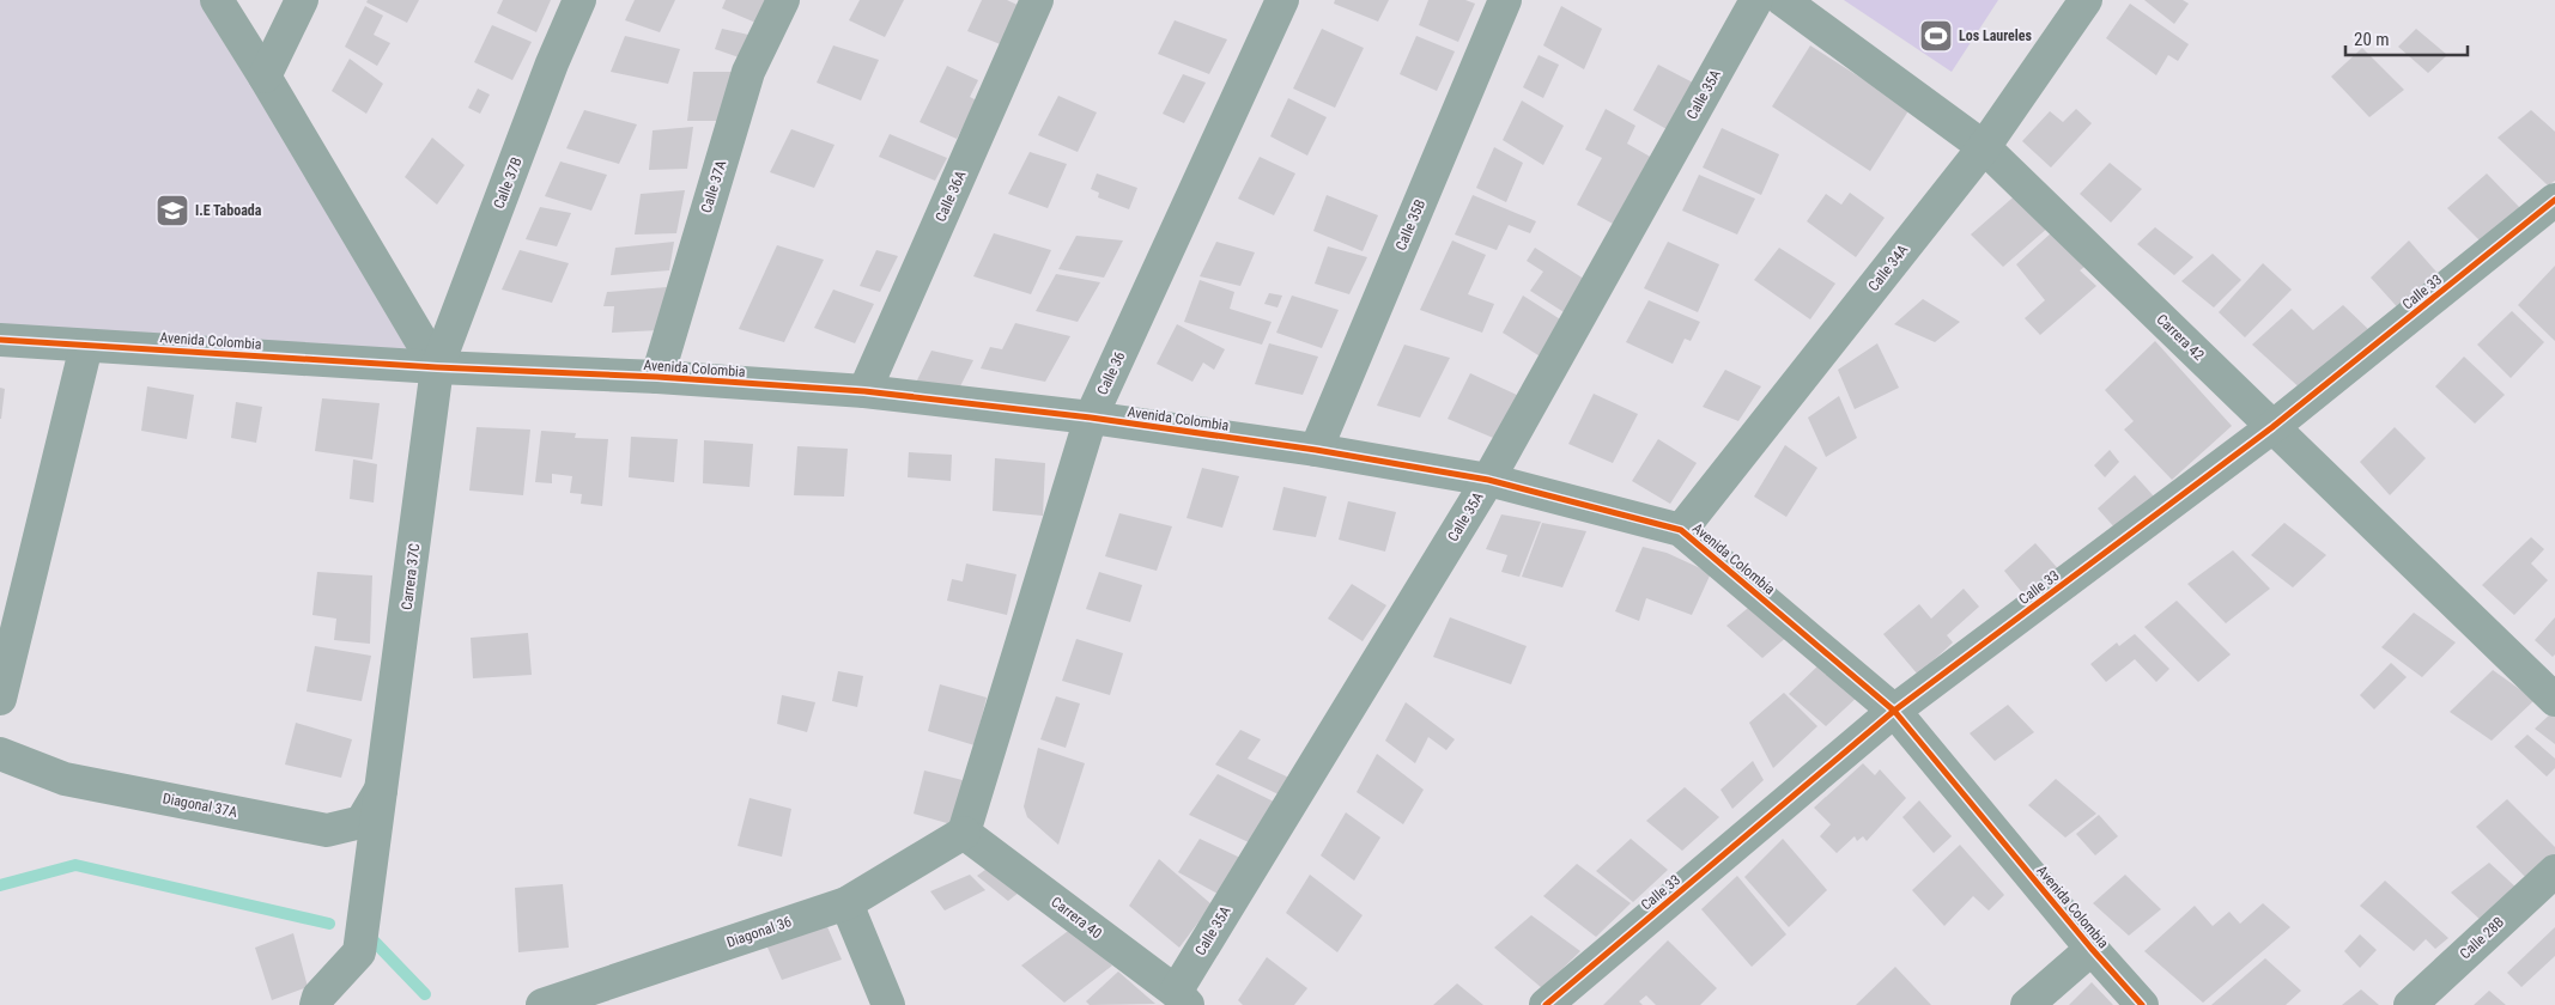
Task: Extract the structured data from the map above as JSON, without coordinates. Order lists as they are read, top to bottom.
{
  "streets": {
    "street": [
      "Calle 35A",
      "Calle 37B",
      "Calle 37A",
      "Calle 36A",
      "Calle 35B",
      "Calle 34A",
      "Calle 33",
      "Carrera 42",
      "Avenida Colombia",
      "Calle 36",
      "Carrera 37C",
      "Diagonal 37A",
      "Carrera 40",
      "Diagonal 36",
      "Calle 28B"
    ]
  },
  "crossings": [
    ["Calle 35A", "Avenida Colombia"],
    ["Calle 35A", "Carrera 40"],
    ["Calle 37B", "Avenida Colombia"],
    ["Calle 37B", "Carrera 37C"],
    ["Calle 37A", "Avenida Colombia"],
    ["Calle 36A", "Avenida Colombia"],
    ["Calle 35B", "Avenida Colombia"],
    ["Calle 34A", "Carrera 42"],
    ["Calle 34A", "Avenida Colombia"],
    ["Calle 33", "Carrera 42"],
    ["Calle 33", "Avenida Colombia"],
    ["Avenida Colombia", "Calle 36"],
    ["Avenida Colombia", "Carrera 37C"],
    ["Calle 36", "Carrera 40"],
    ["Calle 36", "Diagonal 36"],
    ["Carrera 37C", "Diagonal 37A"],
    ["Carrera 40", "Diagonal 36"]
  ],
  "places": {
    "sports": ["Los Laureles"],
    "school or university": ["I.E Taboada"]
  },
  "scale_bar": "20 m"
}
